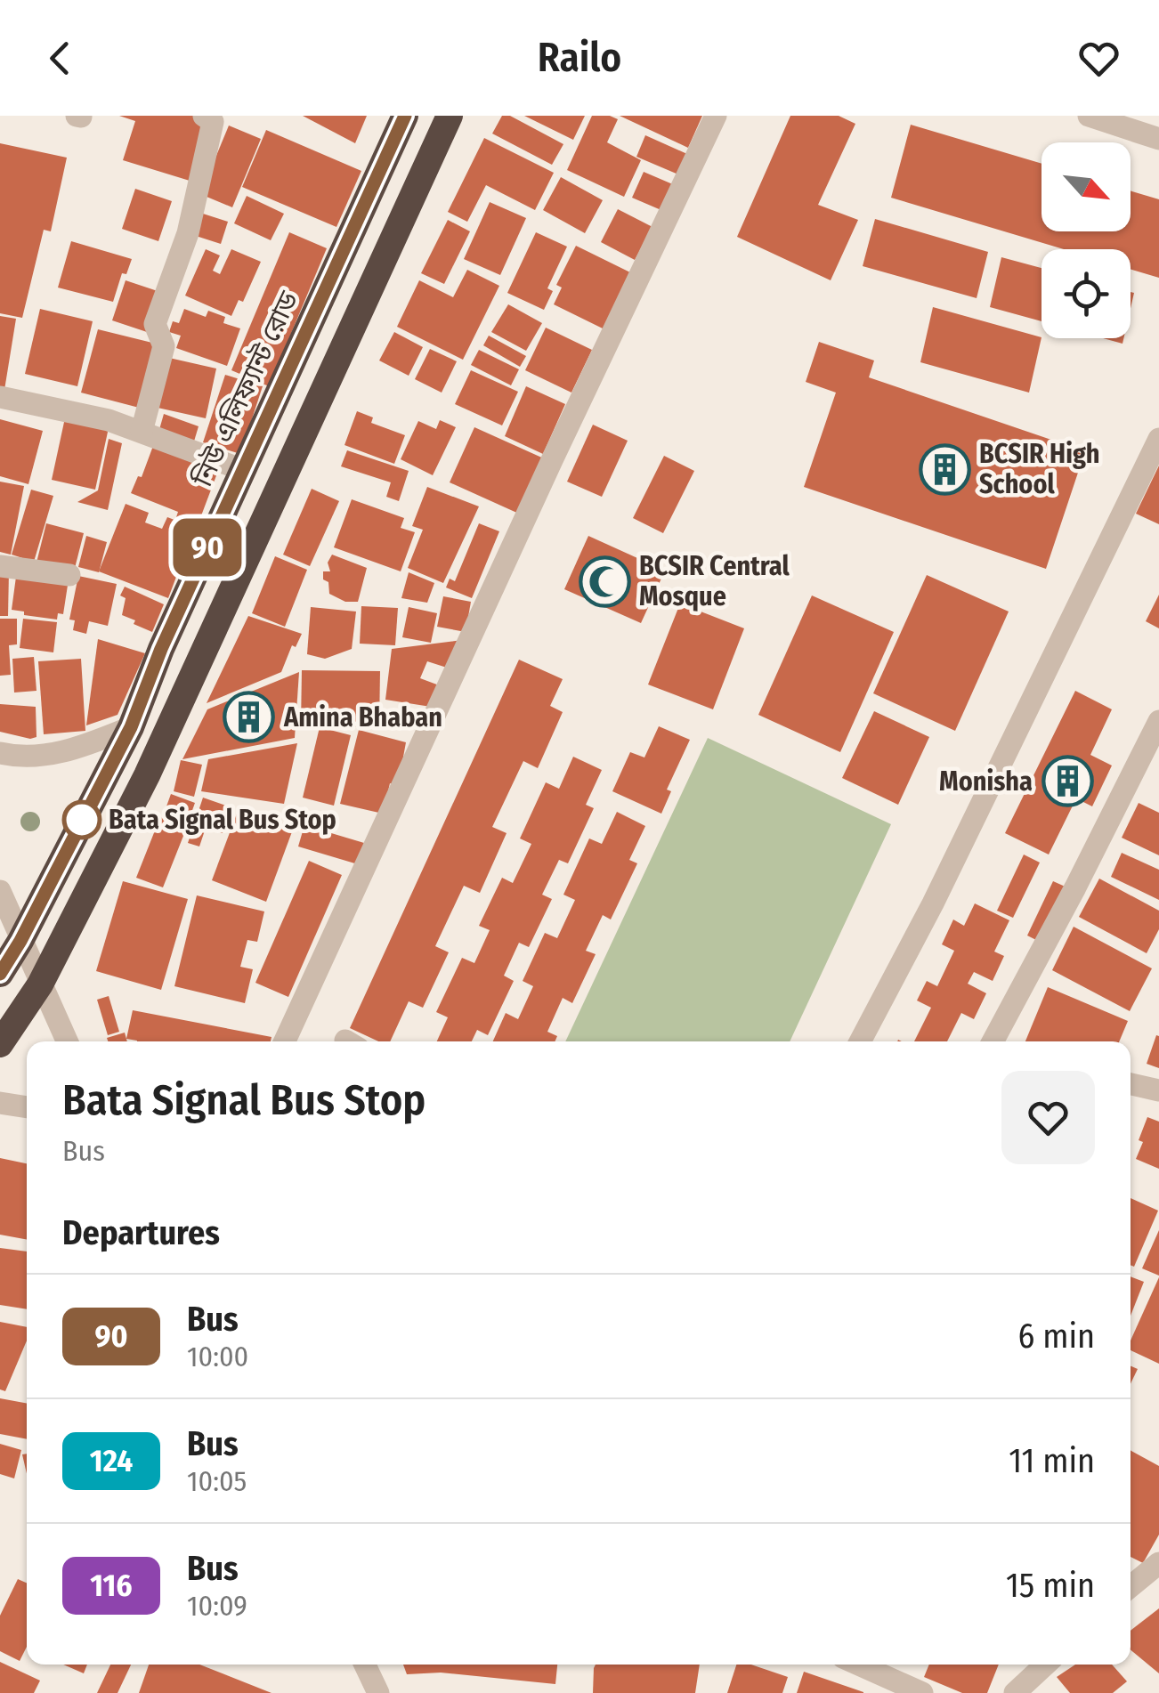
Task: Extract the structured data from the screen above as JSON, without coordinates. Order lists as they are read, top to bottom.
{
  "streets": {
    "highway": ["নিউ এলিফ্যান্ট রোড"]
  },
  "places": {
    "building": ["BCSIR High School", "Amina Bhaban", "Monisha"],
    "mosque": ["BCSIR Central Mosque"],
    "other": ["Bata Signal Bus Stop"]
  },
  "lines": ["bus line 90"],
  "north": "bottom right",
  "page": {
    "header": "Railo",
    "on_map": "90",
    "heading": [
      ["Bata Signal Bus Stop", "Bus"],
      "Departures"
    ],
    "list": [
      {
        "mark": "90",
        "name": "Bus",
        "note": "10:00",
        "value": "6 min"
      },
      {
        "mark": "124",
        "name": "Bus",
        "note": "10:05",
        "value": "11 min"
      },
      {
        "mark": "116",
        "name": "Bus",
        "note": "10:09",
        "value": "15 min"
      }
    ]
  }
}
